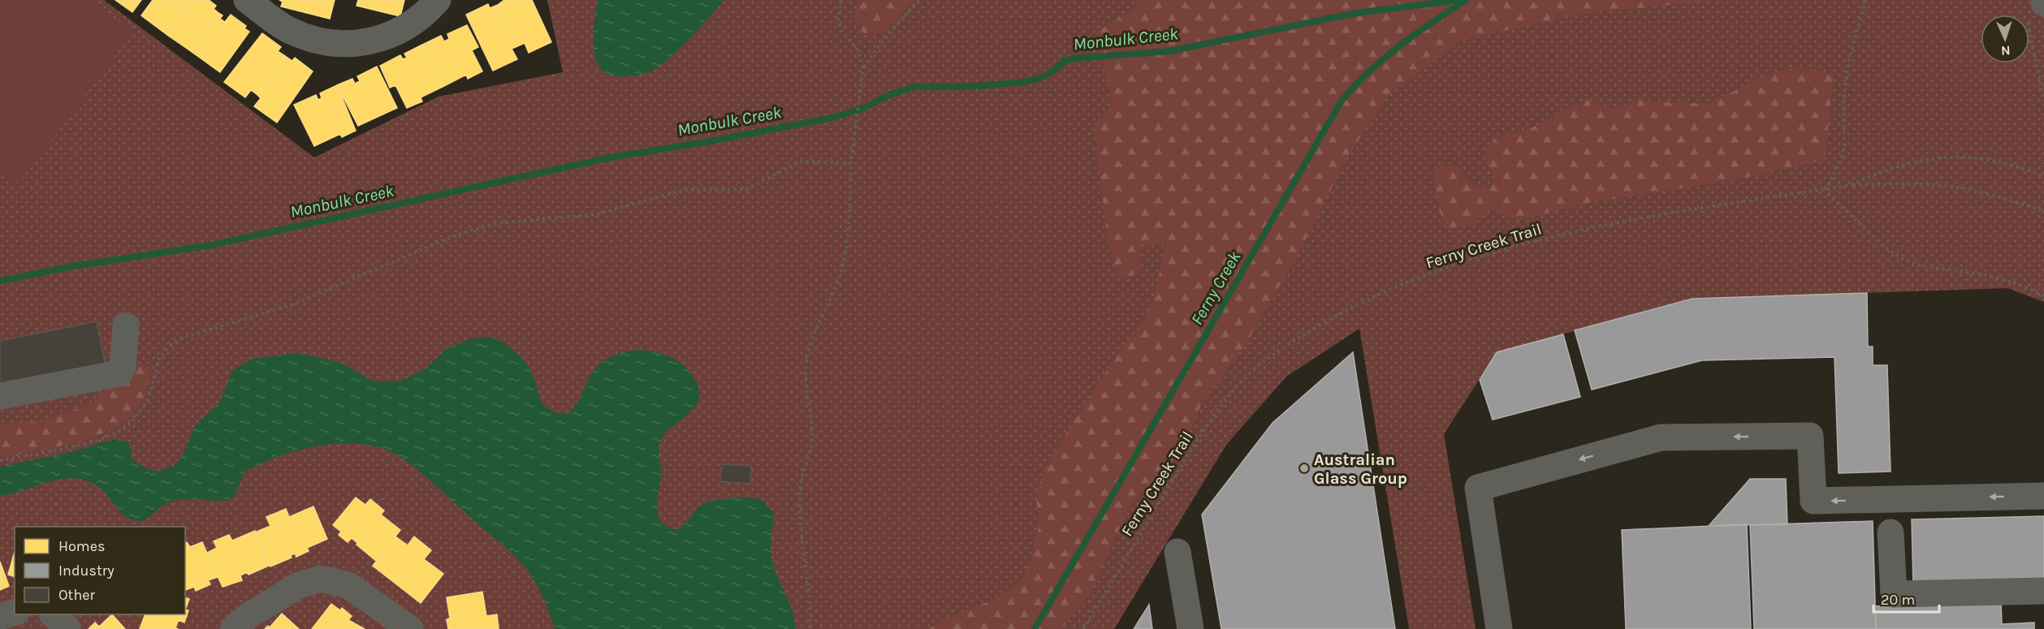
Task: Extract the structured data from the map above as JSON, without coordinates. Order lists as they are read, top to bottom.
{
  "streets": {
    "path": ["Ferny Creek Trail"]
  },
  "water": ["Monbulk Creek", "Ferny Creek"],
  "places": ["Australian Glass Group"],
  "legend": ["Homes", "Industry", "Other"],
  "scale_bar": "20 m",
  "north": "bottom"
}
